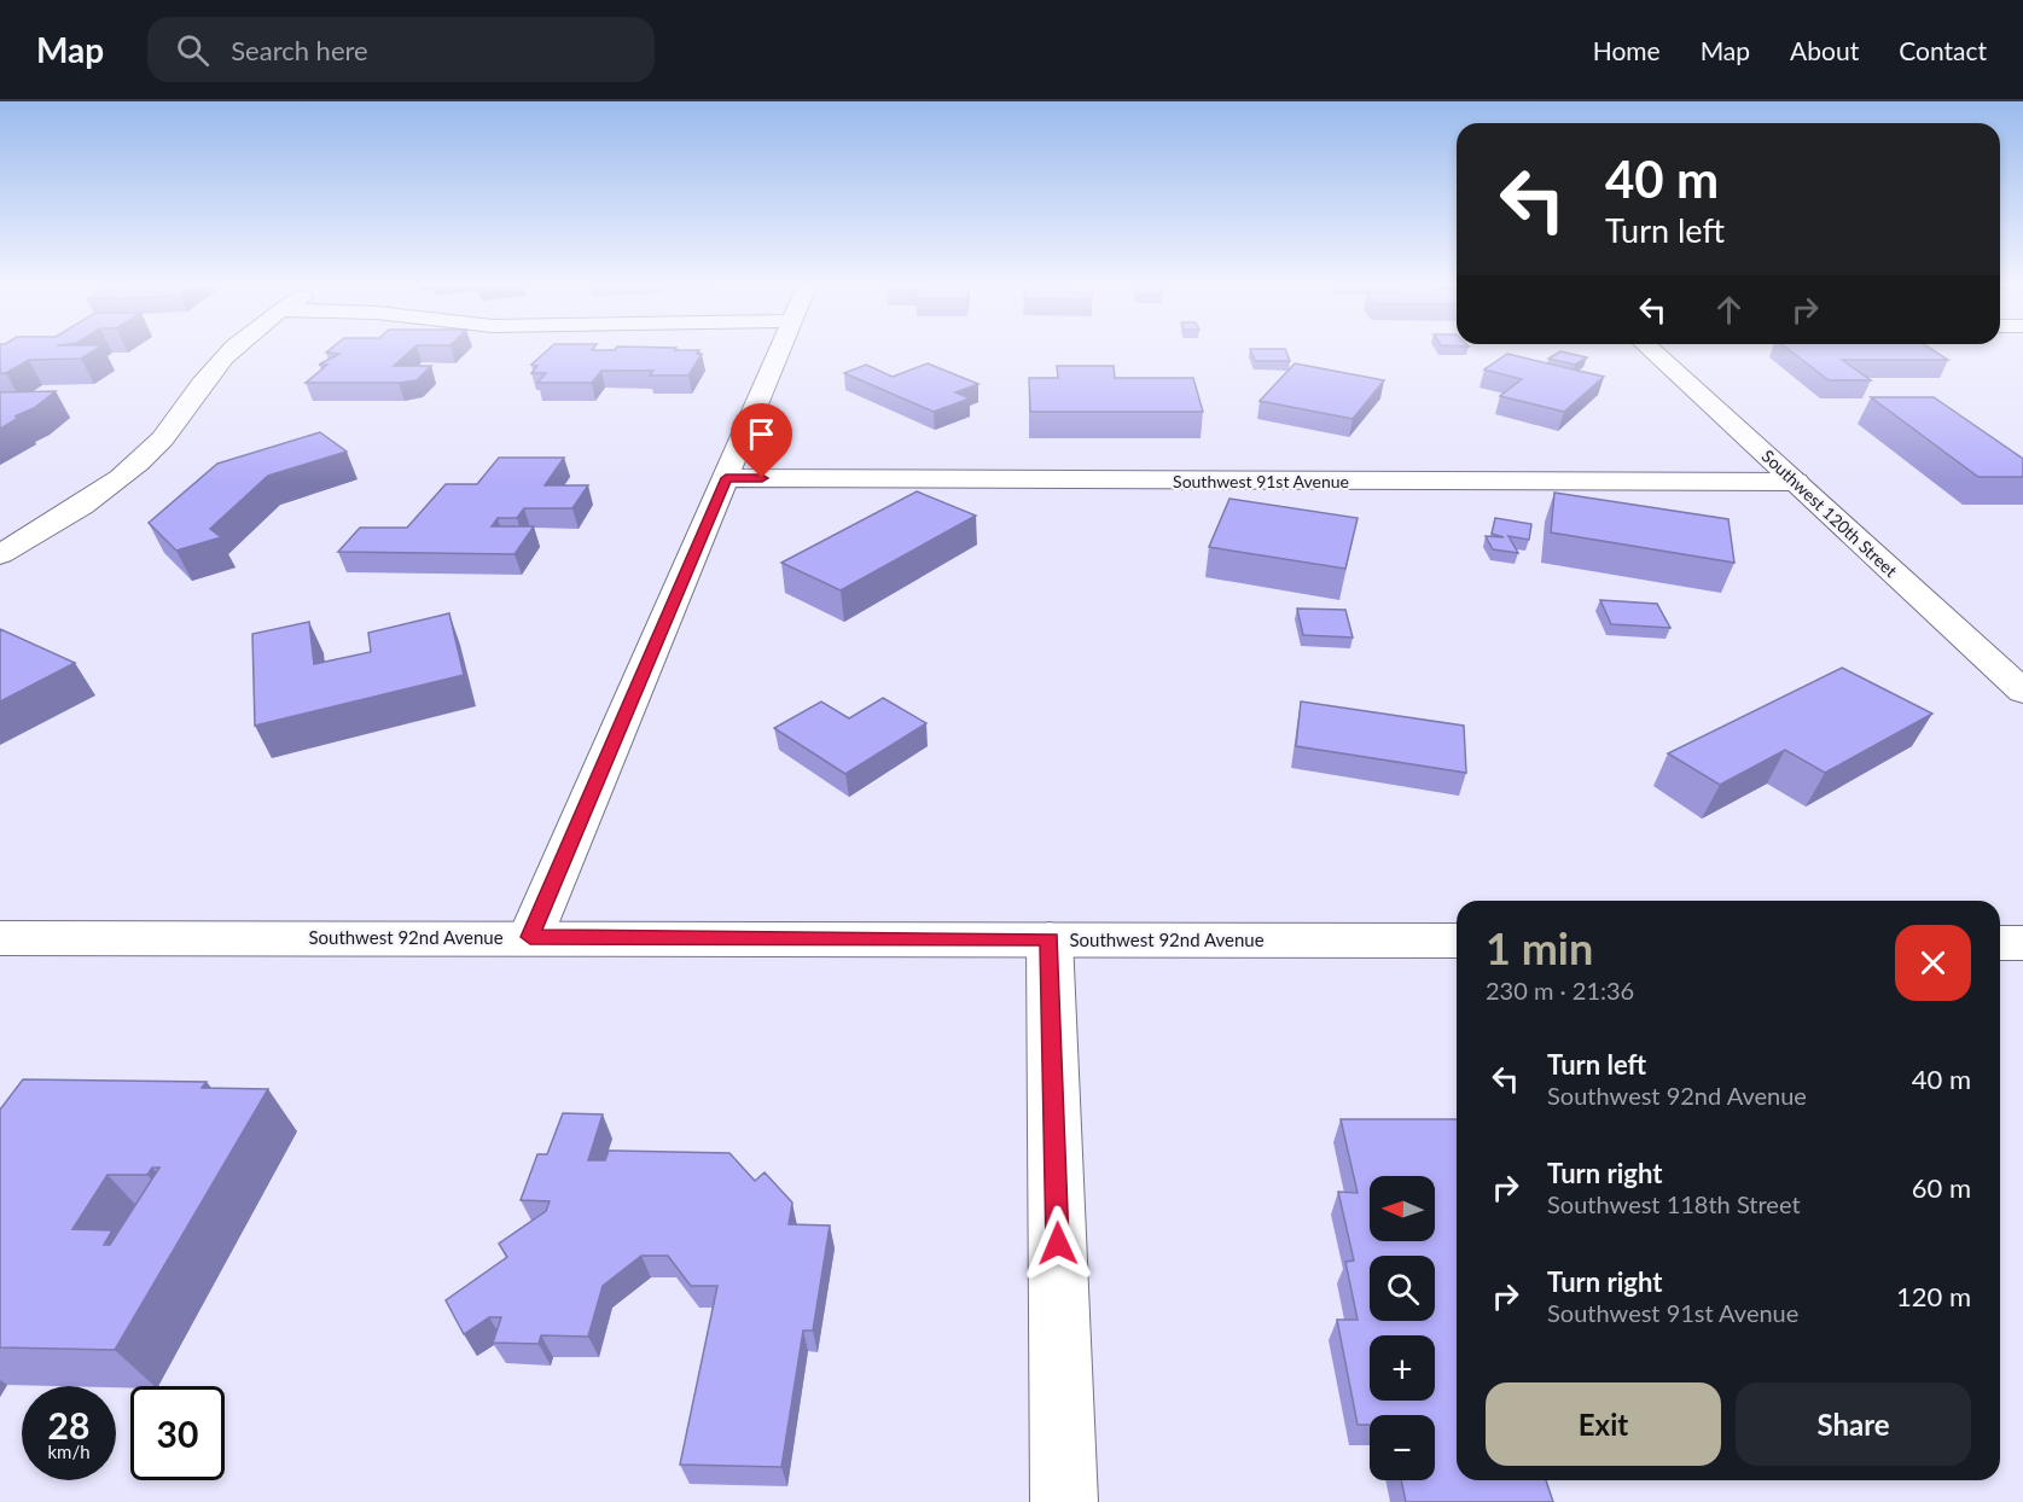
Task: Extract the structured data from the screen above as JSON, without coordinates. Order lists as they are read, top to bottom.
{
  "streets": {
    "street": ["Southwest 91st Avenue", "Southwest 120th Street", "Southwest 92nd Avenue"]
  },
  "crossings": [
    ["Southwest 91st Avenue", "Southwest 120th Street"]
  ],
  "north": "left",
  "page": {
    "header": "Map",
    "search": "Search here",
    "nav": [
      "Home",
      "Map",
      "About",
      "Contact"
    ],
    "turn": ["40 m", "Turn left"],
    "heading": ["1 min", "230 m · 21:36"],
    "list": [
      {
        "name": "Turn left",
        "note": "Southwest 92nd Avenue",
        "value": "40 m"
      },
      {
        "name": "Turn right",
        "note": "Southwest 118th Street",
        "value": "60 m"
      },
      {
        "name": "Turn right",
        "note": "Southwest 91st Avenue",
        "value": "120 m"
      }
    ],
    "map_buttons": ["+", "−"],
    "buttons": ["Exit", "Share"],
    "speed": "28 km/h",
    "limit": "30"
  }
}
